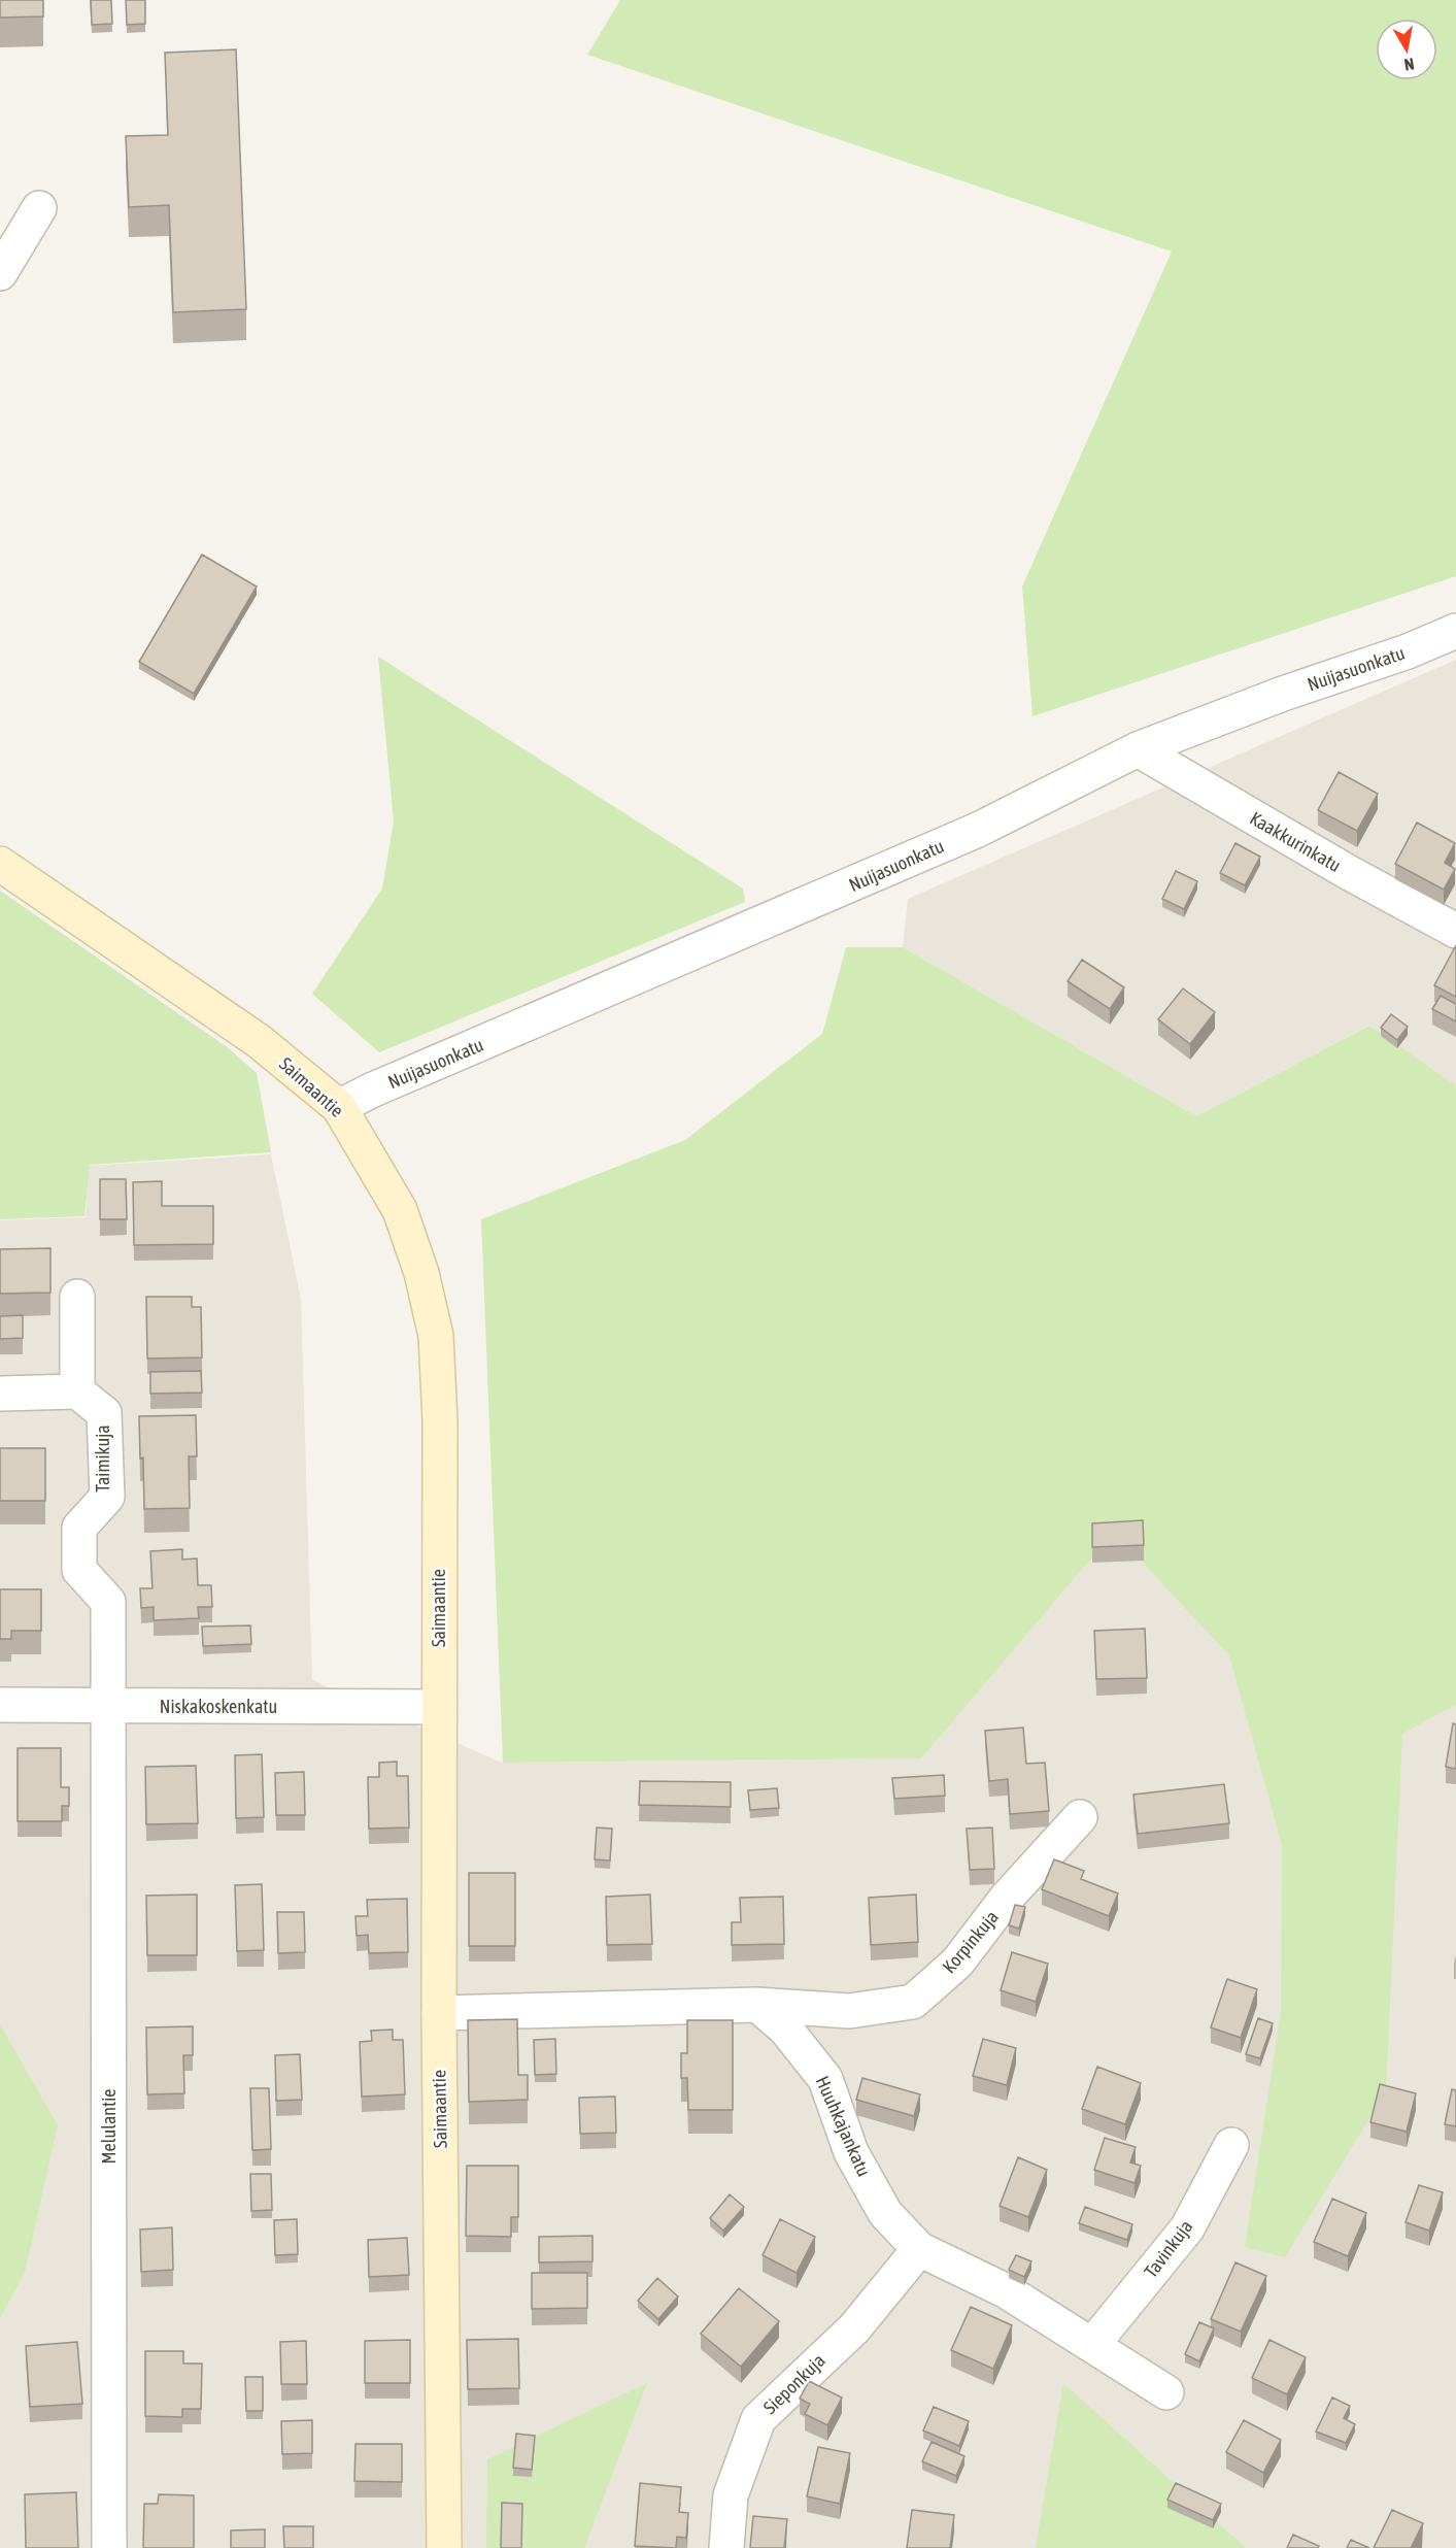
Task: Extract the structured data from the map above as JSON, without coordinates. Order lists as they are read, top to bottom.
{
  "streets": {
    "street": [
      "Nuijasuonkatu",
      "Kaakkurinkatu",
      "Saimaantie",
      "Taimikuja",
      "Niskakoskenkatu",
      "Korpinkuja",
      "Melulantie",
      "Huuhkajankatu",
      "Tavinkuja",
      "Sieponkuja"
    ]
  },
  "crossings": [
    ["Nuijasuonkatu", "Kaakkurinkatu"],
    ["Nuijasuonkatu", "Saimaantie"],
    ["Saimaantie", "Niskakoskenkatu"],
    ["Taimikuja", "Niskakoskenkatu"],
    ["Taimikuja", "Melulantie"],
    ["Niskakoskenkatu", "Melulantie"],
    ["Korpinkuja", "Huuhkajankatu"],
    ["Huuhkajankatu", "Tavinkuja"],
    ["Huuhkajankatu", "Sieponkuja"]
  ],
  "north": "bottom"
}
